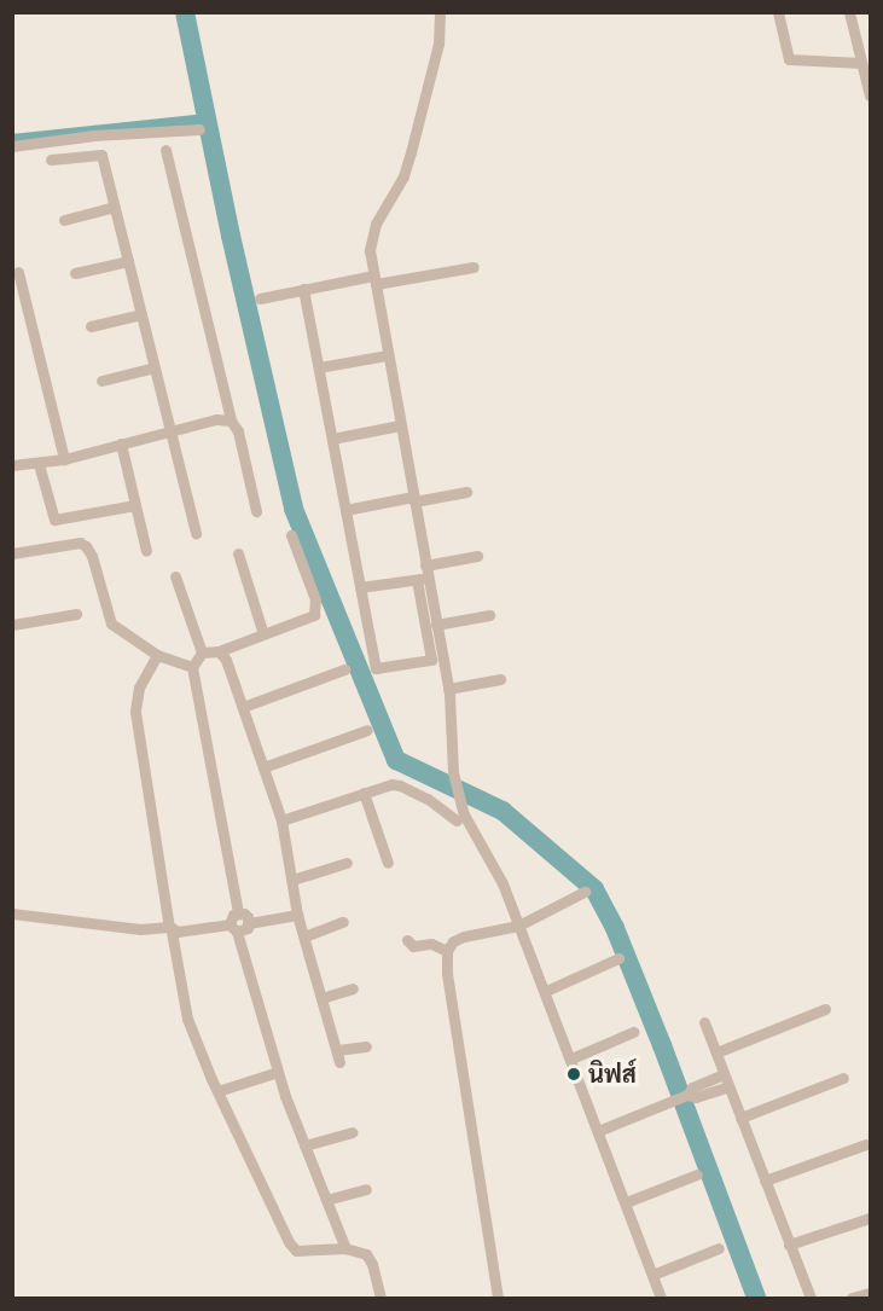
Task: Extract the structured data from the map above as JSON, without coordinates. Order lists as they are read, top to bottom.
{
  "places": ["นิฟส์"]
}
